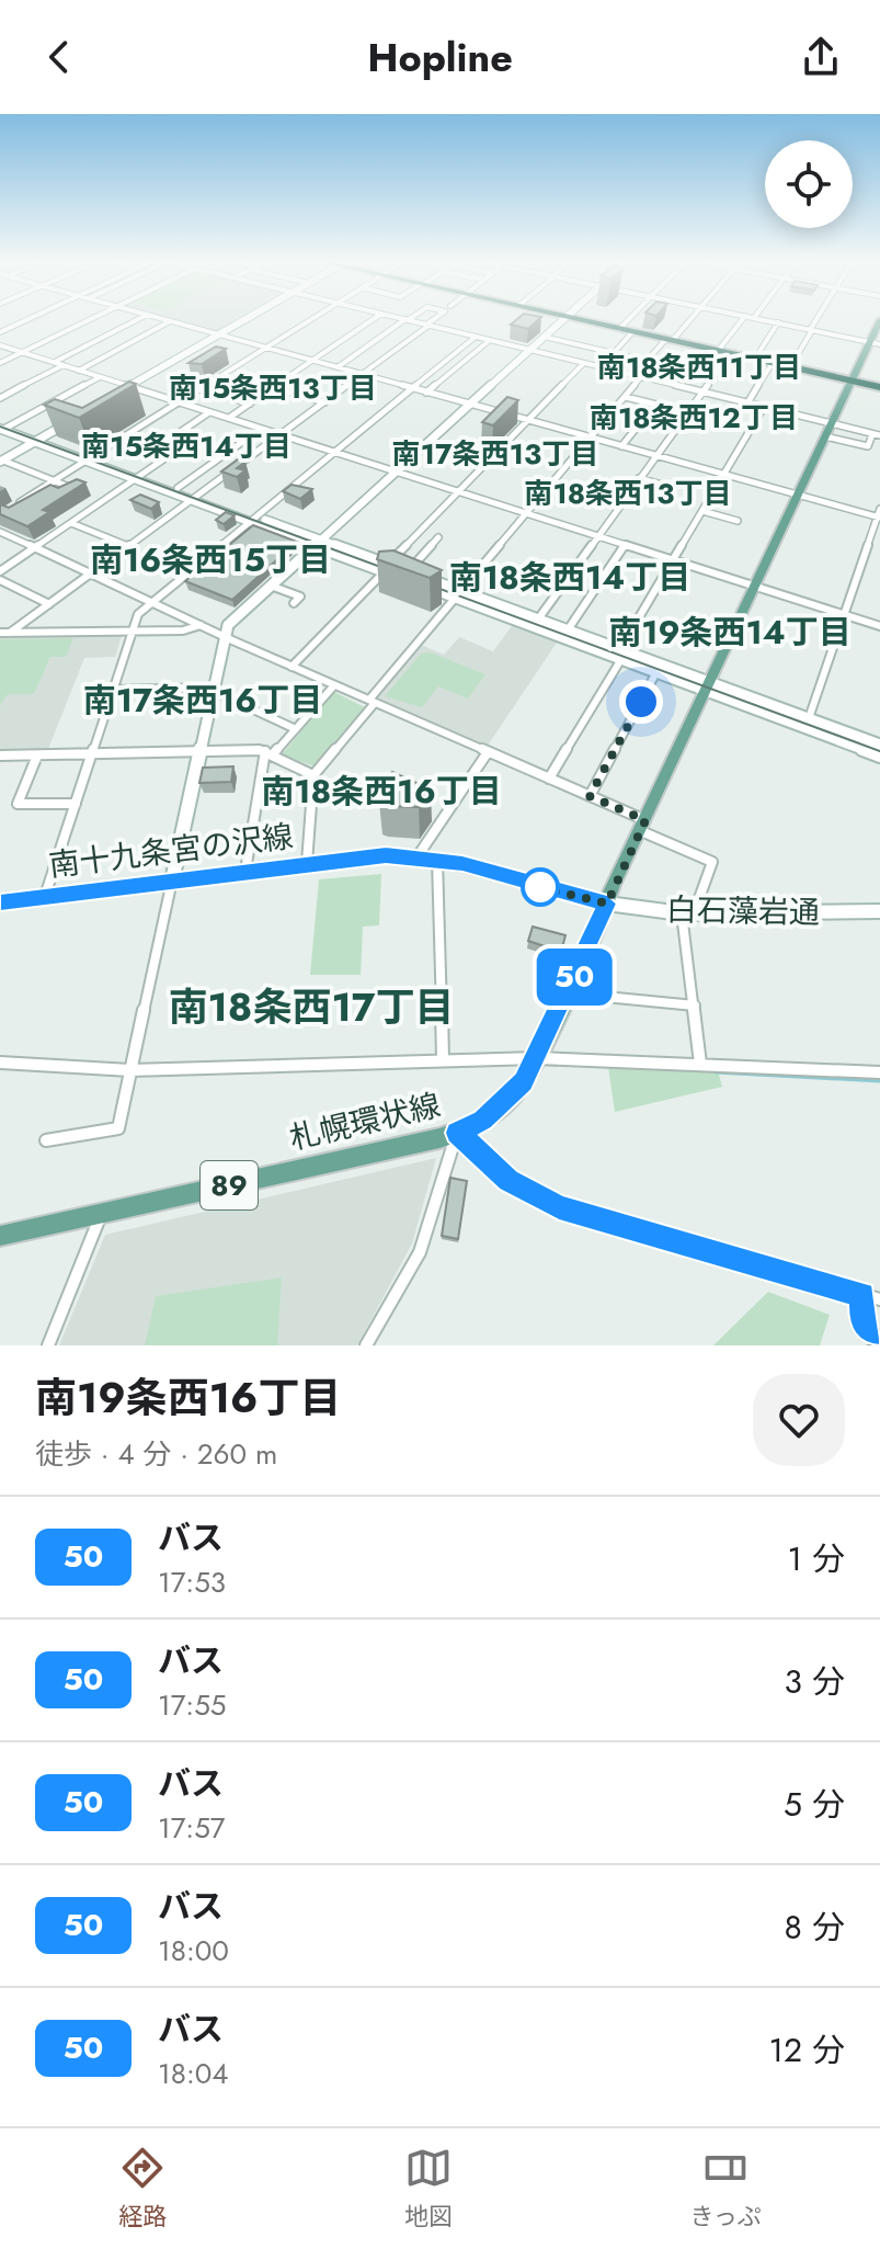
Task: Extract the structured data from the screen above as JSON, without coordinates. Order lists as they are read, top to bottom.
{
  "streets": {
    "main road": ["南十九条宮の沢線", "札幌環状線", "89"],
    "street": ["白石藻岩通"]
  },
  "crossings": [
    ["南十九条宮の沢線", "白石藻岩通"],
    ["南十九条宮の沢線", "札幌環状線"],
    ["白石藻岩通", "札幌環状線"]
  ],
  "districts": [
    "南18条西11丁目",
    "南15条西13丁目",
    "南18条西12丁目",
    "南15条西14丁目",
    "南17条西13丁目",
    "南18条西13丁目",
    "南16条西15丁目",
    "南18条西14丁目",
    "南19条西14丁目",
    "南17条西16丁目",
    "南18条西16丁目",
    "南18条西17丁目"
  ],
  "lines": ["bus line 50"],
  "page": {
    "header": "Hopline",
    "on_map": "50",
    "heading": ["南19条西16丁目", "徒歩 · 4 分 · 260 m"],
    "list": [
      {
        "mark": "50",
        "name": "バス",
        "note": "17:53",
        "value": "1 分"
      },
      {
        "mark": "50",
        "name": "バス",
        "note": "17:55",
        "value": "3 分"
      },
      {
        "mark": "50",
        "name": "バス",
        "note": "17:57",
        "value": "5 分"
      },
      {
        "mark": "50",
        "name": "バス",
        "note": "18:00",
        "value": "8 分"
      },
      {
        "mark": "50",
        "name": "バス",
        "note": "18:04",
        "value": "12 分"
      }
    ],
    "tabs": ["経路", "地図", "きっぷ"]
  }
}
